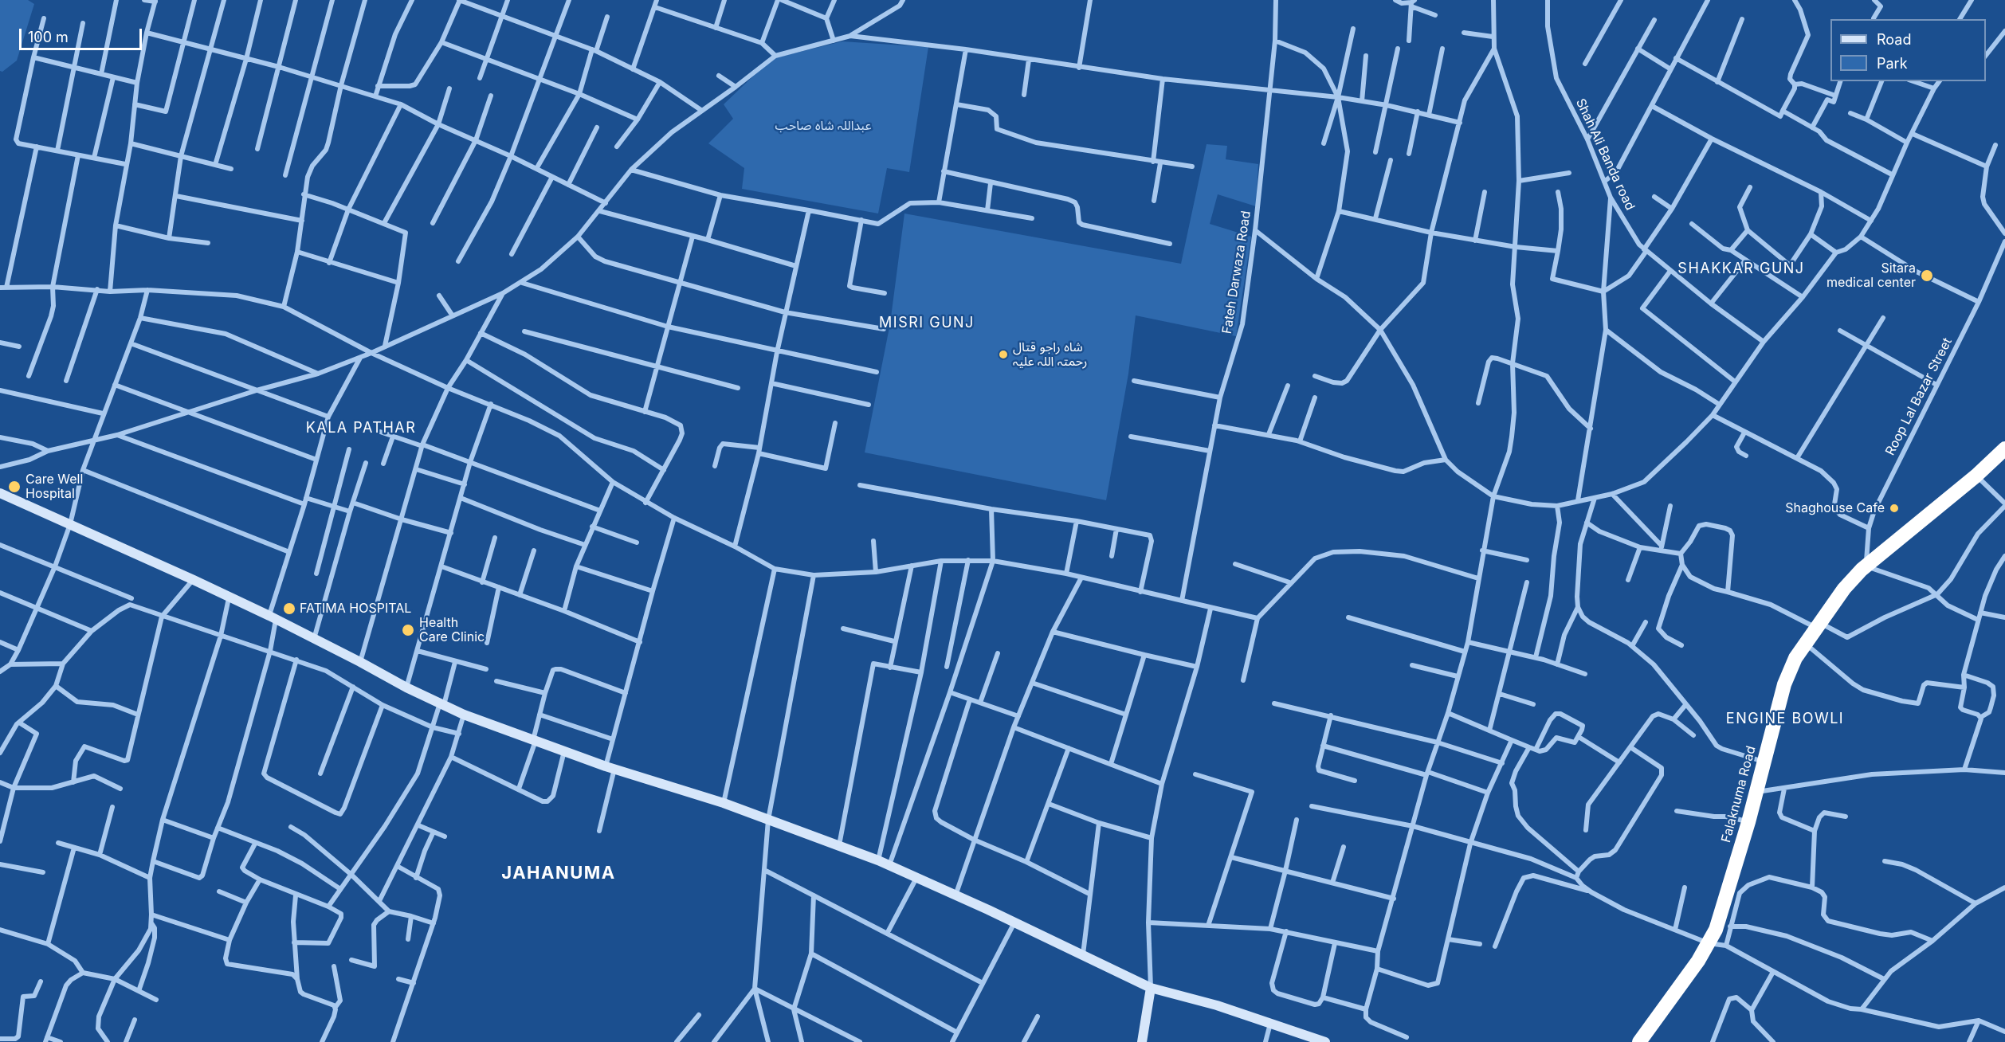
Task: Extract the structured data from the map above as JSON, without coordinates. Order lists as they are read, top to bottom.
{
  "streets": {
    "highway": ["Falaknuma Road"],
    "street": ["Shah Ali Banda road", "Fateh Darwaza Road", "Roop Lal Bazar Street"]
  },
  "crossings": [
    ["Roop Lal Bazar Street", "Falaknuma Road"]
  ],
  "districts": [
    "SHAKKAR GUNJ",
    "MISRI GUNJ",
    "KALA PATHAR",
    "ENGINE BOWLI",
    "JAHANUMA"
  ],
  "parks": ["عبداللہ شاہ صاحب"],
  "places": [
    "Sitara medical center",
    "شاہ راجو قتال رحمتہ اللہ علیہ",
    "Care Well Hospital",
    "Shaghouse Cafe",
    "FATIMA HOSPITAL",
    "Health Care Clinic"
  ],
  "legend": ["Road", "Park"],
  "scale_bar": "100 m"
}
